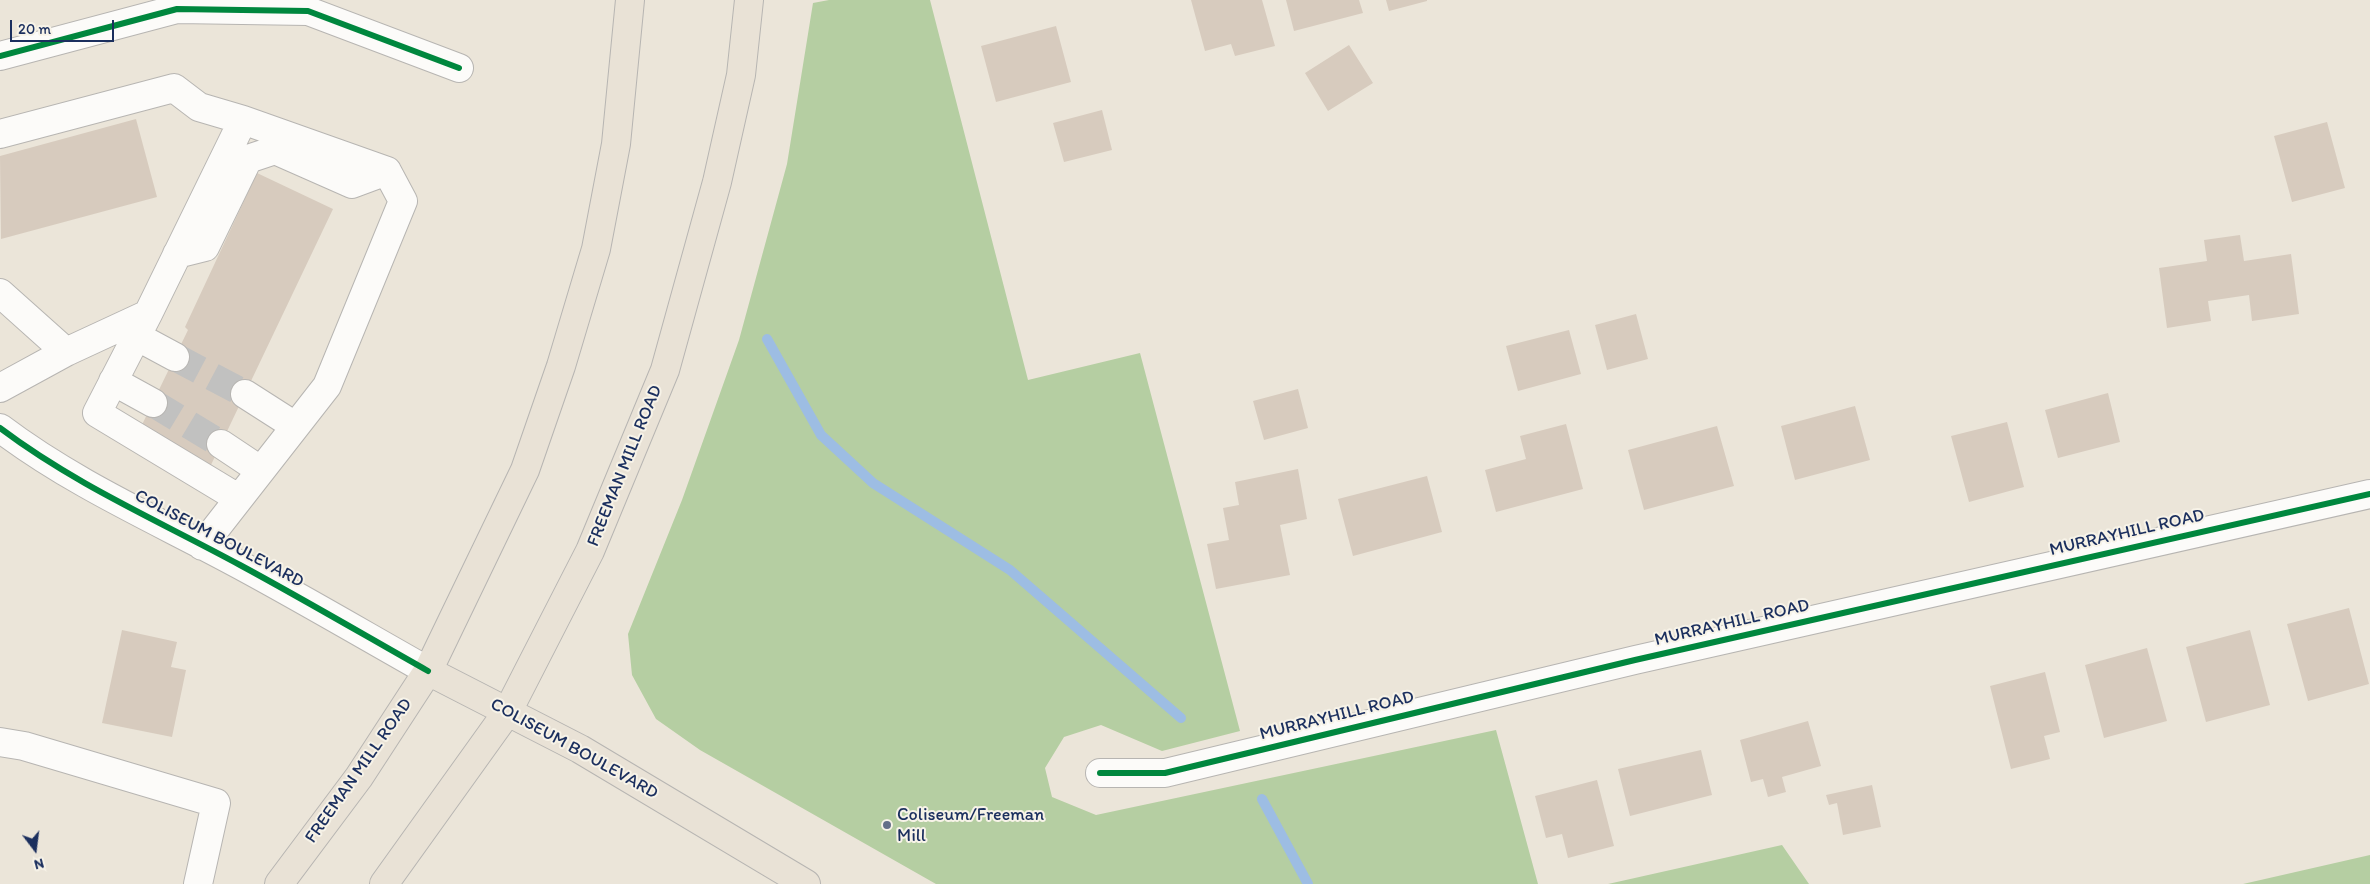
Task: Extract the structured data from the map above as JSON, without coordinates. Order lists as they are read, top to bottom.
{
  "streets": {
    "main road": ["FREEMAN MILL ROAD", "COLISEUM BOULEVARD"],
    "street": ["MURRAYHILL ROAD"]
  },
  "crossings": [
    ["FREEMAN MILL ROAD", "COLISEUM BOULEVARD"]
  ],
  "places": ["Coliseum/Freeman Mill"],
  "scale_bar": "20 m",
  "north": "bottom"
}
